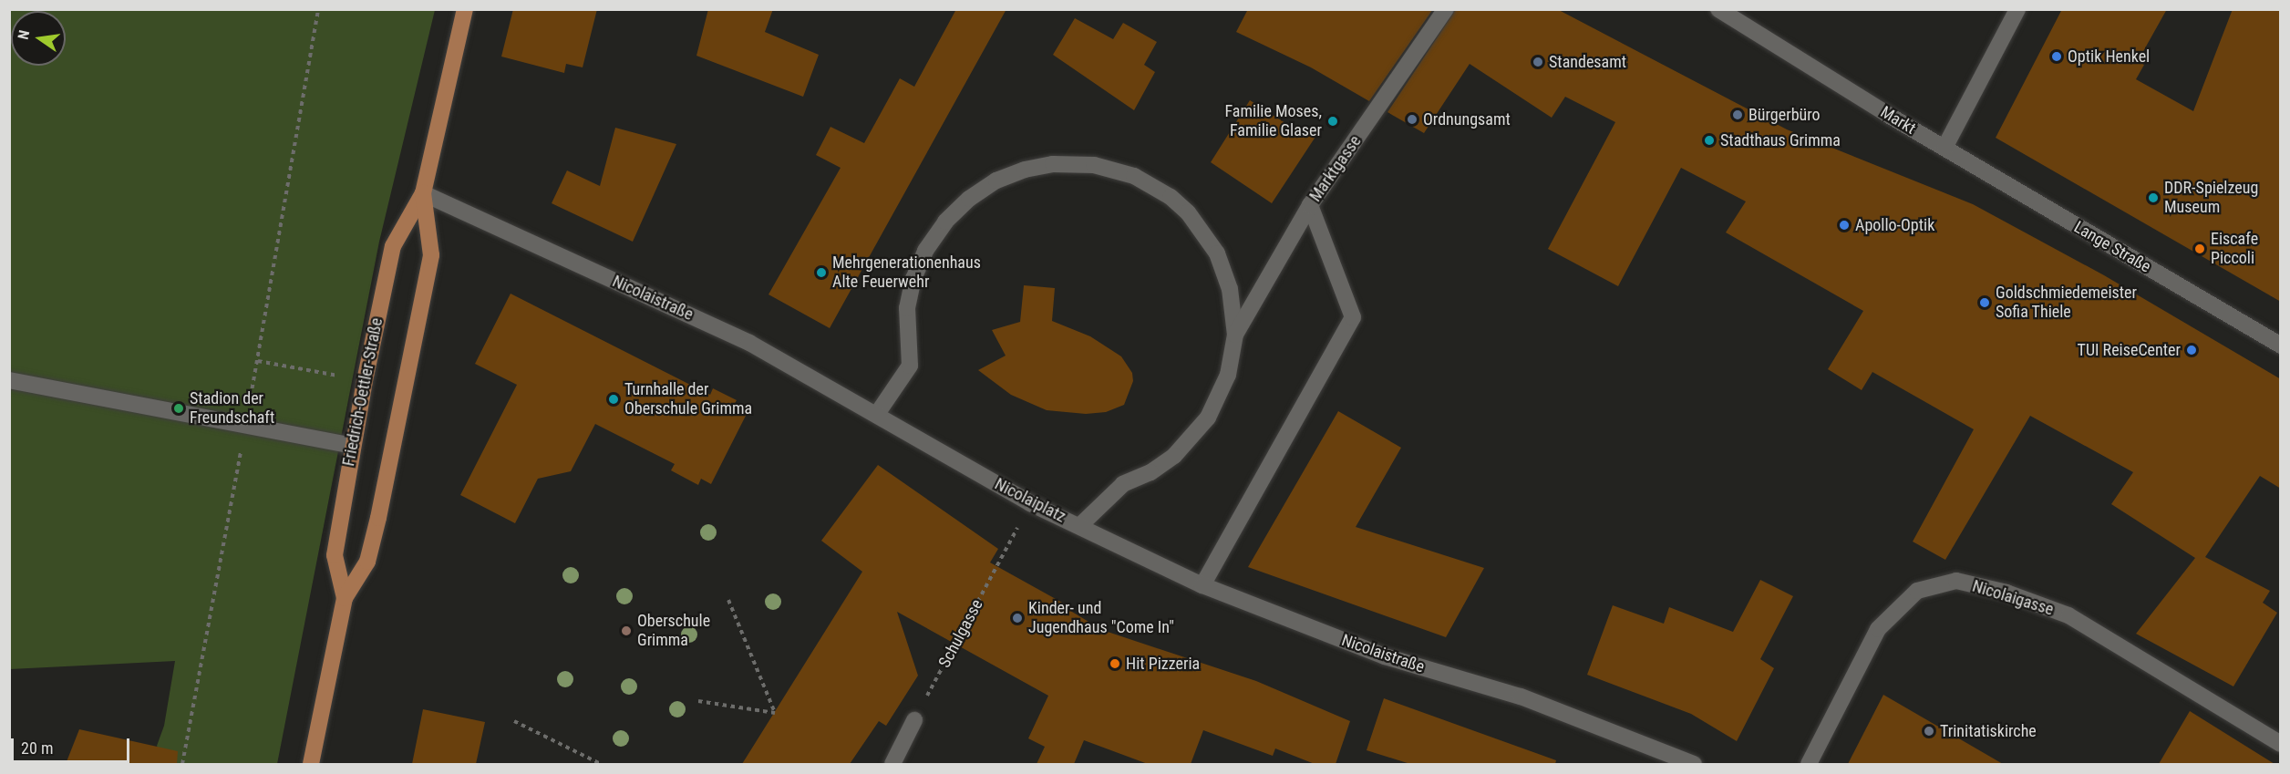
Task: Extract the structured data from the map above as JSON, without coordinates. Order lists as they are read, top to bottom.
{
  "streets": {
    "main road": ["Friedrich-Oettler-Straße"],
    "street": [
      "Markt",
      "Marktgasse",
      "Lange Straße",
      "Nicolaistraße",
      "Nicolaiplatz",
      "Nicolaigasse"
    ],
    "path": ["Schulgasse"]
  },
  "crossings": [
    ["Markt", "Lange Straße"],
    ["Marktgasse", "Nicolaiplatz"],
    ["Nicolaistraße", "Friedrich-Oettler-Straße"],
    ["Nicolaistraße", "Nicolaiplatz"],
    ["Nicolaiplatz", "Schulgasse"]
  ],
  "places": [
    "Optik Henkel",
    "Standesamt",
    "Bürgerbüro",
    "Ordnungsamt",
    "Familie Moses, Familie Glaser",
    "Stadthaus Grimma",
    "DDR-Spielzeug Museum",
    "Apollo-Optik",
    "Eiscafe Piccoli",
    "Mehrgenerationenhaus Alte Feuerwehr",
    "Goldschmiedemeister Sofia Thiele",
    "TUI ReiseCenter",
    "Turnhalle der Oberschule Grimma",
    "Stadion der Freundschaft",
    "Kinder- und Jugendhaus \"Come In\"",
    "Oberschule Grimma",
    "Hit Pizzeria",
    "Trinitatiskirche"
  ],
  "scale_bar": "20 m",
  "north": "left"
}
